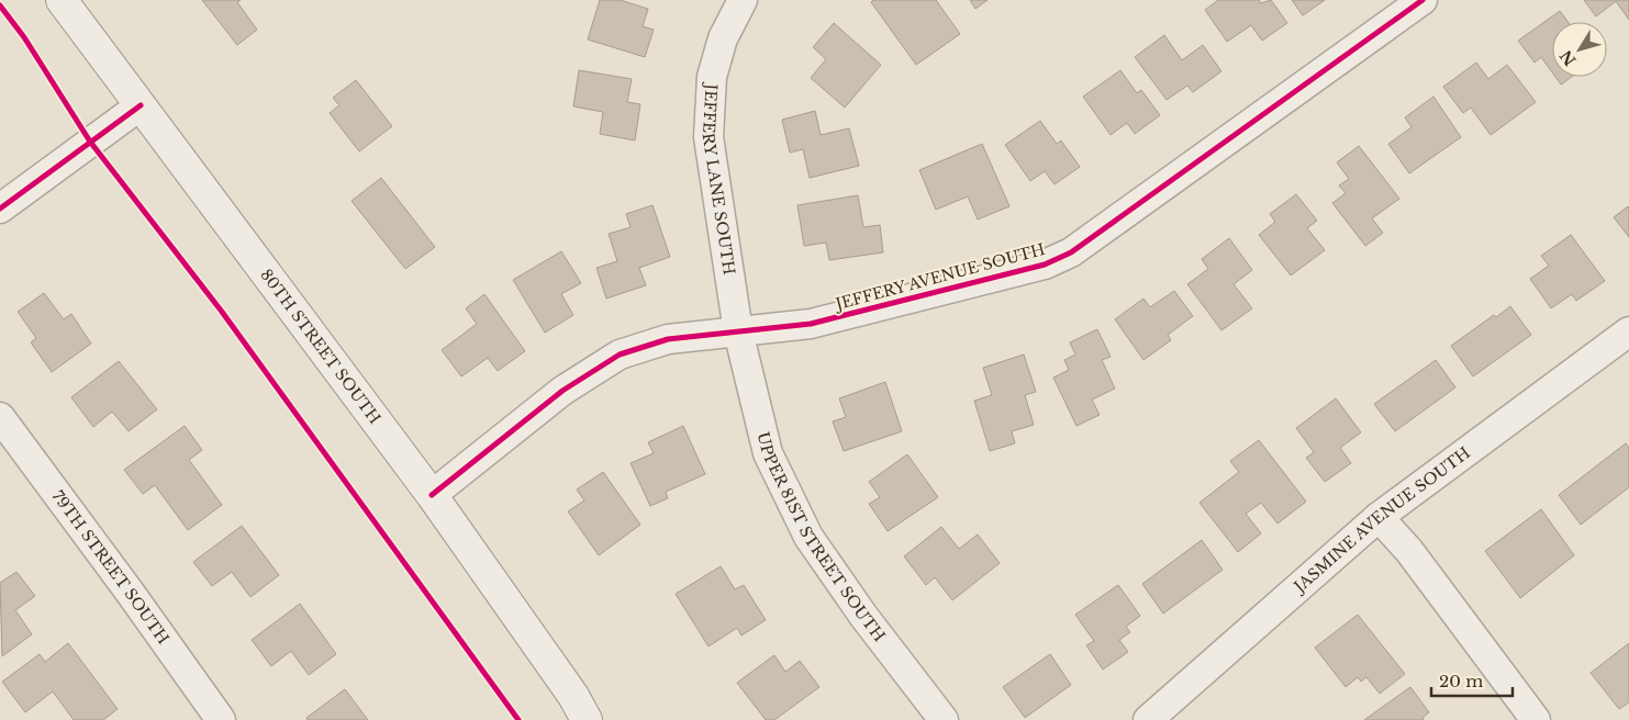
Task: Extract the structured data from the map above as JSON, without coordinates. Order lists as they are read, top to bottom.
{
  "streets": {
    "main road": ["80TH STREET SOUTH"],
    "street": [
      "JEFFERY LANE SOUTH",
      "JEFFERY AVENUE SOUTH",
      "JASMINE AVENUE SOUTH",
      "UPPER 81ST STREET SOUTH",
      "79TH STREET SOUTH"
    ]
  },
  "crossings": [
    ["JEFFERY LANE SOUTH", "JEFFERY AVENUE SOUTH"],
    ["JEFFERY LANE SOUTH", "UPPER 81ST STREET SOUTH"],
    ["JEFFERY AVENUE SOUTH", "80TH STREET SOUTH"],
    ["JEFFERY AVENUE SOUTH", "UPPER 81ST STREET SOUTH"]
  ],
  "scale_bar": "20 m",
  "north": "bottom left"
}
